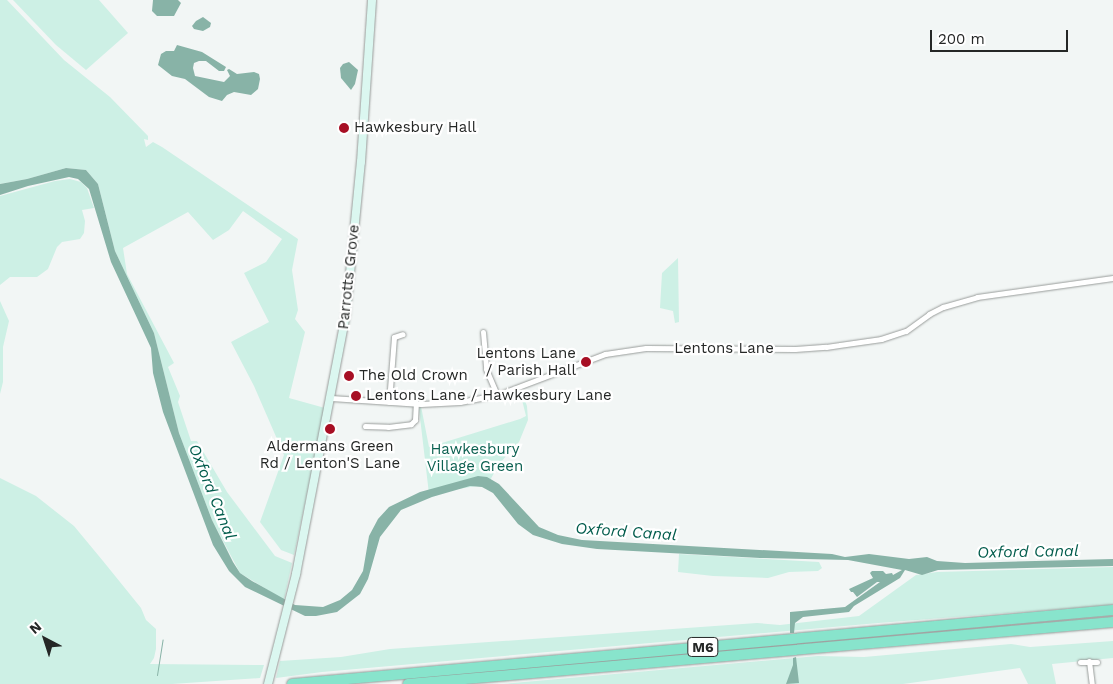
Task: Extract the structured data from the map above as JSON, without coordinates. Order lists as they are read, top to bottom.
{
  "streets": {
    "highway": ["M6"],
    "main road": ["Parrotts Grove"],
    "street": ["Lentons Lane"]
  },
  "crossings": [
    ["Parrotts Grove", "Lentons Lane"]
  ],
  "water": ["Oxford Canal"],
  "parks": ["Hawkesbury Village Green"],
  "places": [
    "Hawkesbury Hall",
    "Lentons Lane / Parish Hall",
    "The Old Crown",
    "Lentons Lane / Hawkesbury Lane",
    "Aldermans Green Rd / Lenton'S Lane"
  ],
  "scale_bar": "200 m",
  "north": "top left"
}
